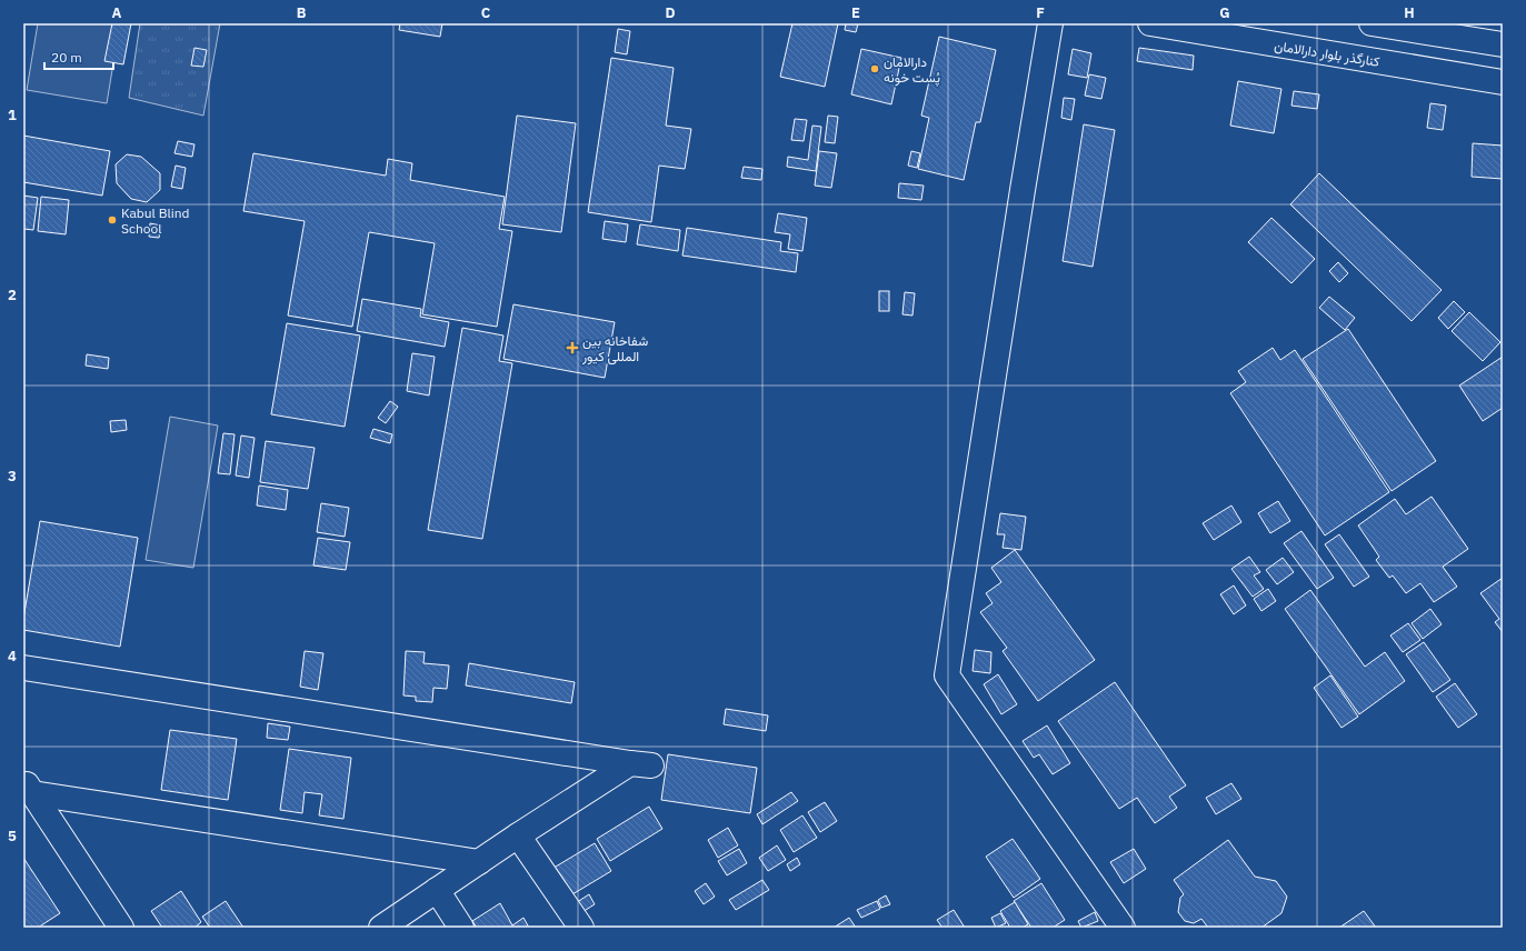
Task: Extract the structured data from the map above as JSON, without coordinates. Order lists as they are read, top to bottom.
{
  "streets": {
    "street": ["کنارگذر بلوار دارالامان"]
  },
  "places": {
    "other": ["دارالامان پُست خونه", "Kabul Blind School"],
    "health": ["شفاخانه بین المللی کیور"]
  },
  "scale_bar": "20 m",
  "grid": {
    "columns": [
      "A",
      "B",
      "C",
      "D",
      "E",
      "F",
      "G",
      "H"
    ],
    "rows": [
      "1",
      "2",
      "3",
      "4",
      "5"
    ]
  }
}
